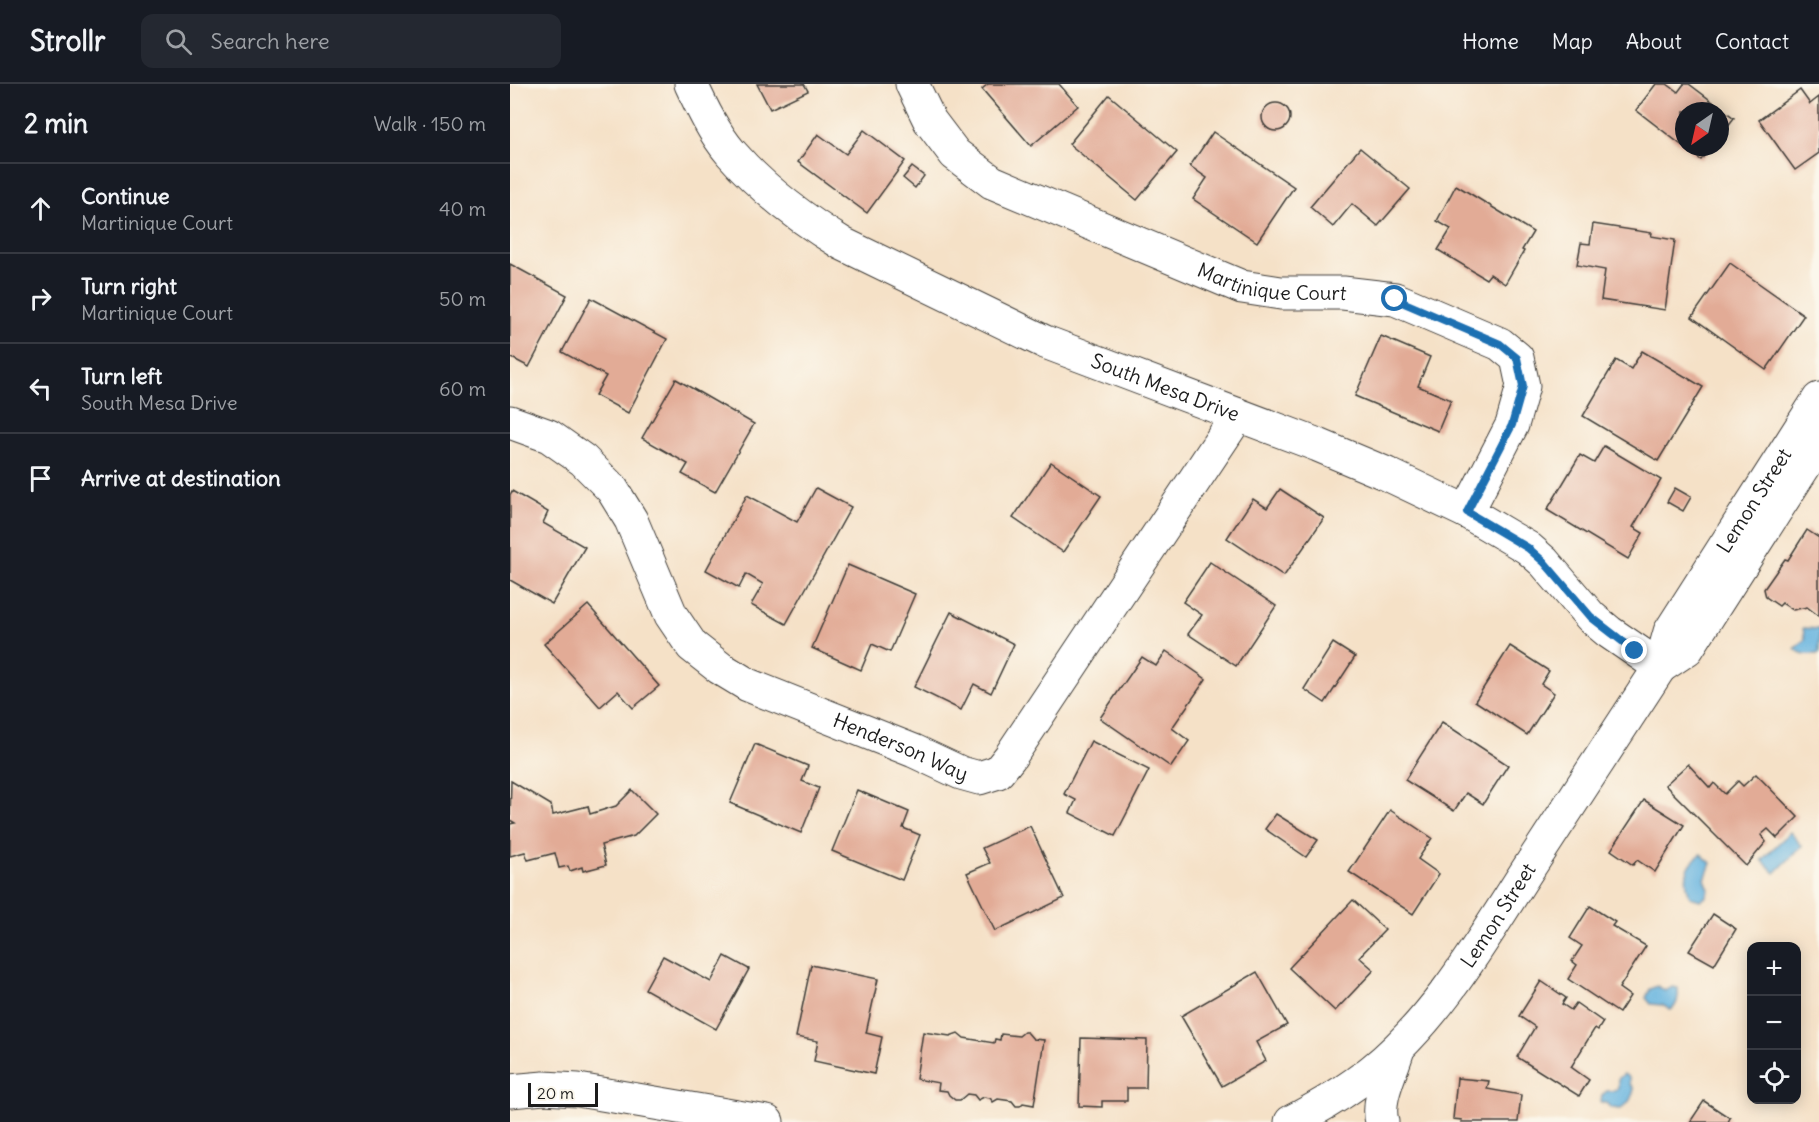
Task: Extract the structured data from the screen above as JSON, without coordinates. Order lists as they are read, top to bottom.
{
  "streets": {
    "street": [
      "Martinique Court",
      "South Mesa Drive",
      "Lemon Street",
      "Henderson Way"
    ]
  },
  "crossings": [
    ["Martinique Court", "South Mesa Drive"],
    ["South Mesa Drive", "Lemon Street"],
    ["South Mesa Drive", "Henderson Way"]
  ],
  "scale_bar": "20 m",
  "north": "bottom left",
  "page": {
    "header": "Strollr",
    "search": "Search here",
    "nav": [
      "Home",
      "Map",
      "About",
      "Contact"
    ],
    "heading": ["2 min", "Walk · 150 m"],
    "list": [
      ["Continue", "Martinique Court", "40 m"],
      ["Turn right", "Martinique Court", "50 m"],
      ["Turn left", "South Mesa Drive", "60 m"],
      "Arrive at destination"
    ],
    "map_buttons": ["+", "−"],
    "scale": "20 m"
  }
}
